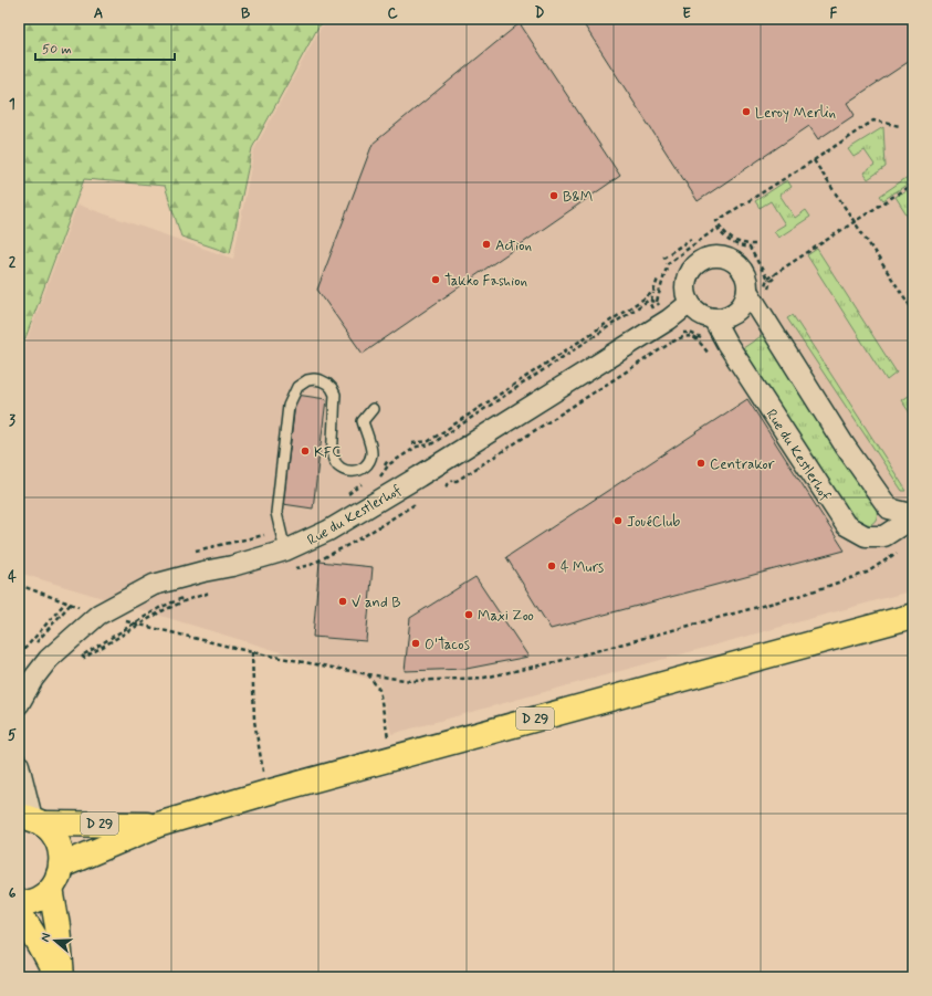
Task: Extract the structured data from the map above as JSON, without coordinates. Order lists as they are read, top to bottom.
{
  "streets": {
    "main road": ["D 29"],
    "street": ["Rue du Kestlerhof"]
  },
  "places": [
    "Leroy Merlin",
    "B&M",
    "Action",
    "Takko Fashion",
    "KFC",
    "Centrakor",
    "JouéClub",
    "4 Murs",
    "V and B",
    "Maxi Zoo",
    "O'Tacos"
  ],
  "scale_bar": "50 m",
  "north": "left",
  "grid": {
    "columns": [
      "A",
      "B",
      "C",
      "D",
      "E",
      "F"
    ],
    "rows": [
      "1",
      "2",
      "3",
      "4",
      "5",
      "6"
    ]
  }
}
